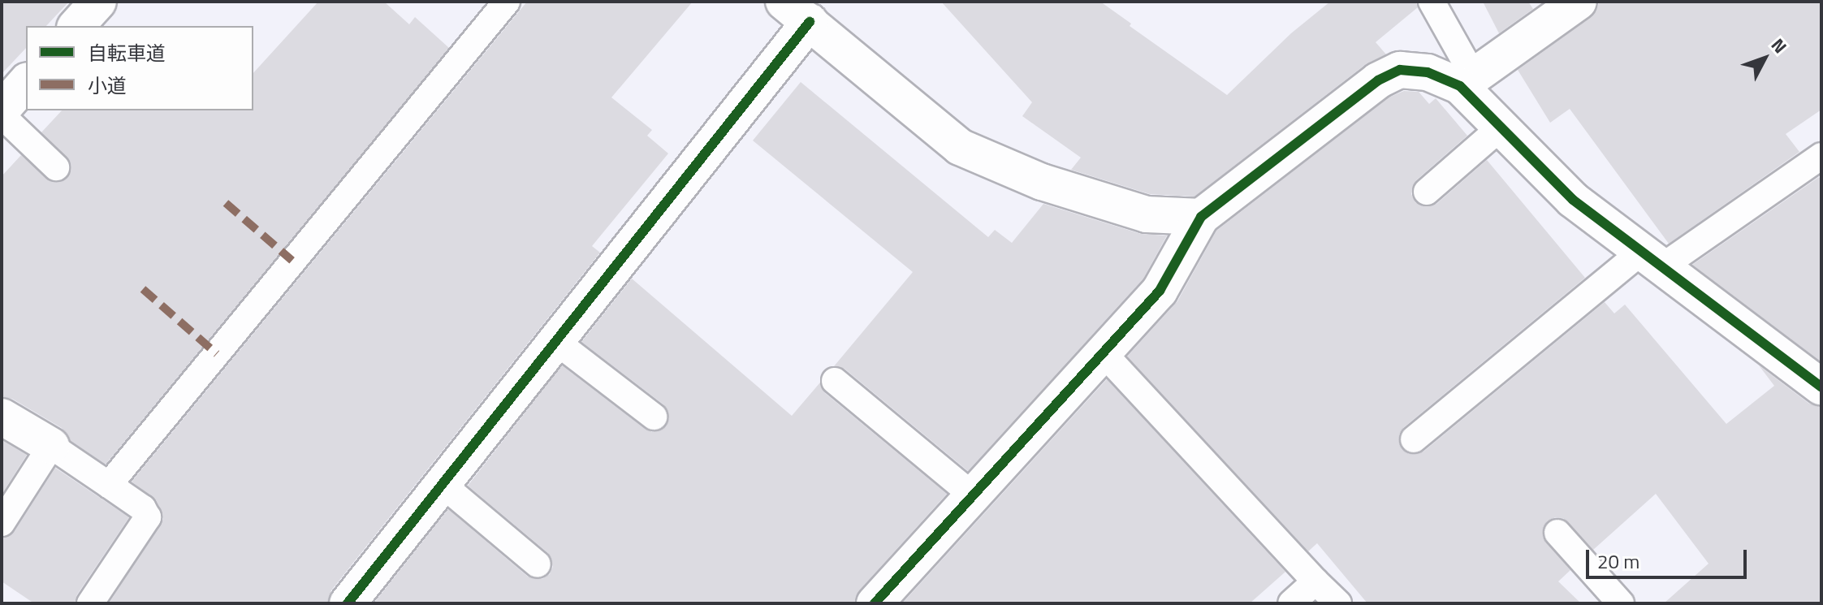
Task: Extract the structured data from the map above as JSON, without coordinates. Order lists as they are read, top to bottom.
{
  "legend": ["自転車道", "小道"],
  "scale_bar": "20 m",
  "north": "top right"
}
